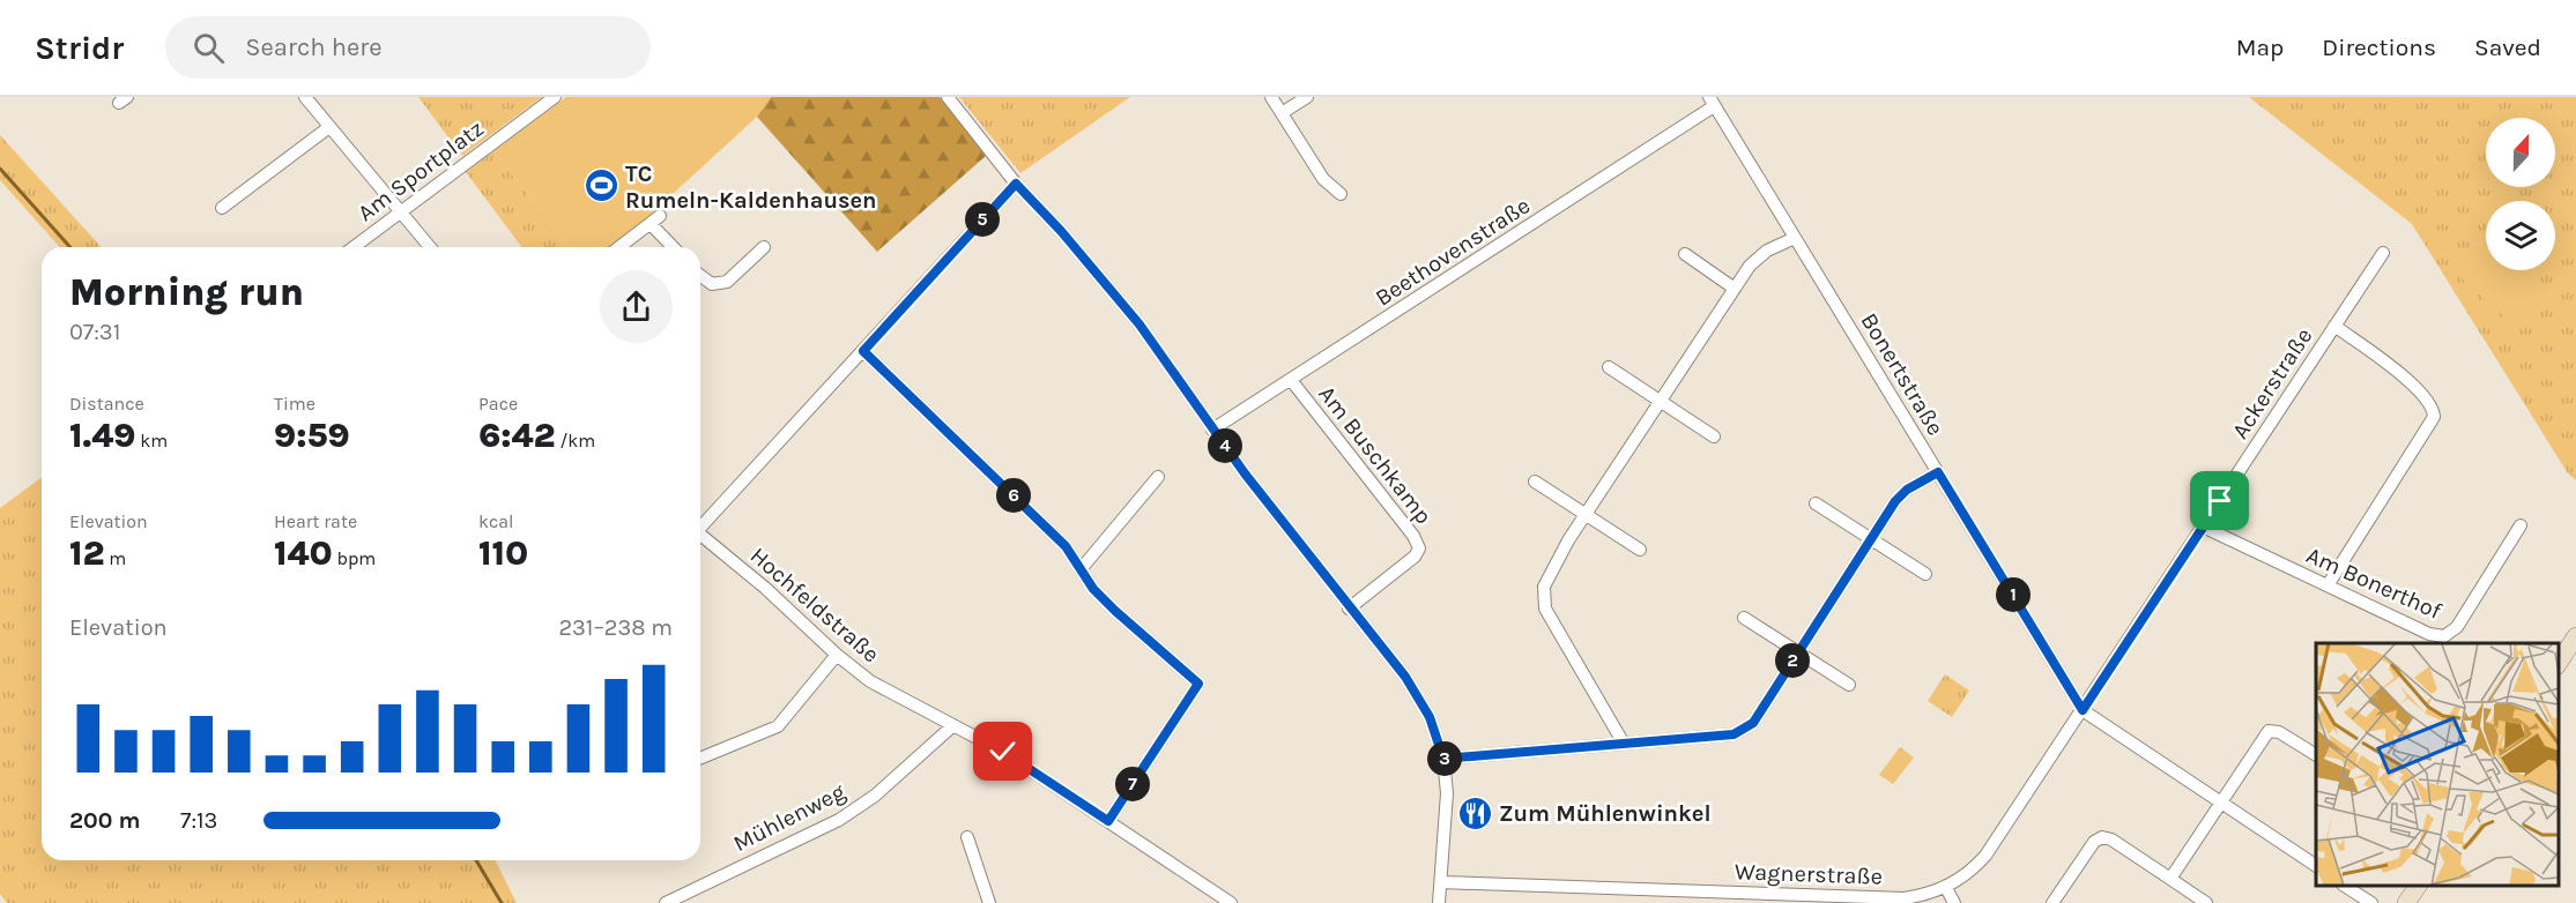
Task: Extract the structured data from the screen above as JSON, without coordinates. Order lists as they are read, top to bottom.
{
  "streets": {
    "street": [
      "Am Sportplatz",
      "Beethovenstraße",
      "Bonertstraße",
      "Ackerstraße",
      "Am Buschkamp",
      "Am Bonerthof",
      "Hochfeldstraße",
      "Mühlenweg",
      "Wagnerstraße"
    ]
  },
  "crossings": [
    ["Beethovenstraße", "Bonertstraße"],
    ["Beethovenstraße", "Am Buschkamp"],
    ["Bonertstraße", "Ackerstraße"],
    ["Bonertstraße", "Wagnerstraße"],
    ["Ackerstraße", "Am Bonerthof"],
    ["Ackerstraße", "Wagnerstraße"],
    ["Hochfeldstraße", "Mühlenweg"]
  ],
  "places": {
    "sports": ["TC Rumeln-Kaldenhausen"],
    "restaurant": ["Zum Mühlenwinkel"]
  },
  "north": "top",
  "page": {
    "header": "Stridr",
    "search": "Search here",
    "nav": ["Map", "Directions", "Saved"],
    "pins": [
      "5",
      "4",
      "6",
      "1",
      "2",
      "3",
      "7"
    ],
    "heading": ["Morning run", "07:31"],
    "stats": [
      ["Distance", "1.49 km"],
      ["Time", "9:59"],
      ["Pace", "6:42 /km"],
      ["Elevation", "12 m"],
      ["Heart rate", "140 bpm"],
      ["kcal", "110"]
    ],
    "chart": ["Elevation", "231–238 m"],
    "list": [
      {
        "name": "200 m",
        "note": "7:13"
      }
    ]
  }
}
